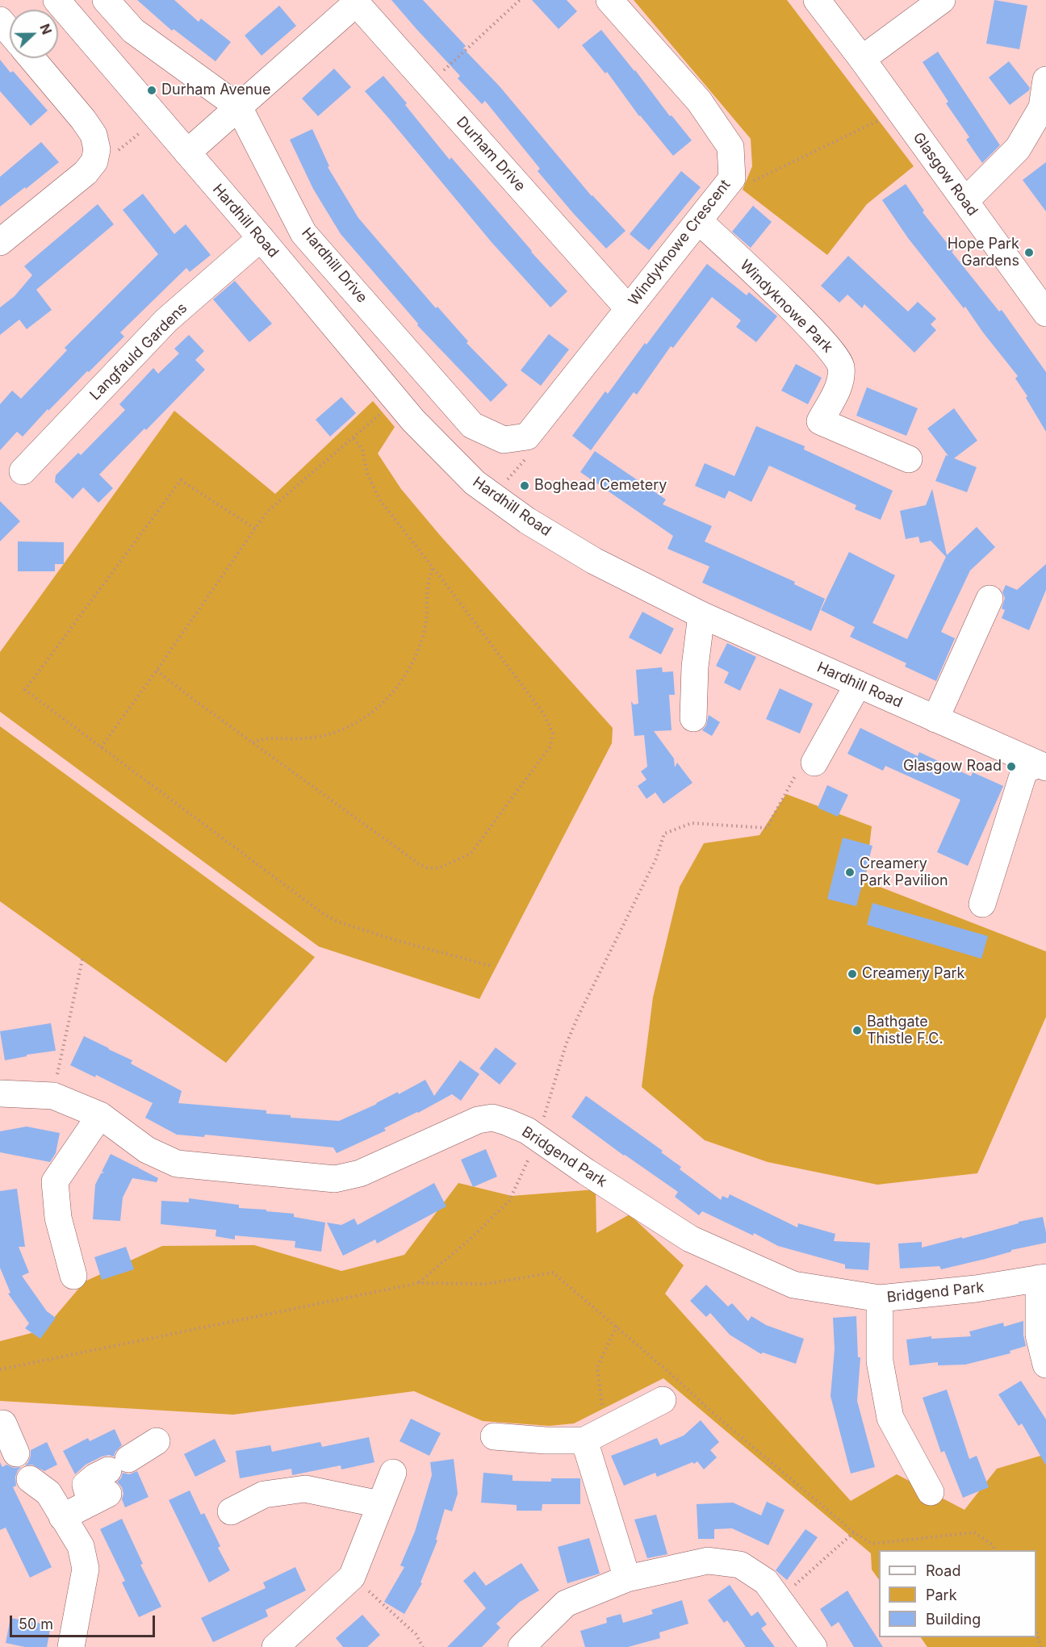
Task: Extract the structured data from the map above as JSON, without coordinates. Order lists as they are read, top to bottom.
{
  "streets": {
    "street": [
      "Durham Drive",
      "Glasgow Road",
      "Hardhill Road",
      "Windyknowe Crescent",
      "Hardhill Drive",
      "Windyknowe Park",
      "Langfauld Gardens",
      "Bridgend Park"
    ]
  },
  "crossings": [
    ["Durham Drive", "Windyknowe Crescent"],
    ["Hardhill Road", "Langfauld Gardens"],
    ["Windyknowe Crescent", "Hardhill Drive"],
    ["Windyknowe Crescent", "Windyknowe Park"]
  ],
  "places": [
    "Durham Avenue",
    "Hope Park Gardens",
    "Boghead Cemetery",
    "Glasgow Road",
    "Creamery Park Pavilion",
    "Creamery Park",
    "Bathgate Thistle F.C."
  ],
  "legend": ["Road", "Park", "Building"],
  "scale_bar": "50 m",
  "north": "right"
}
